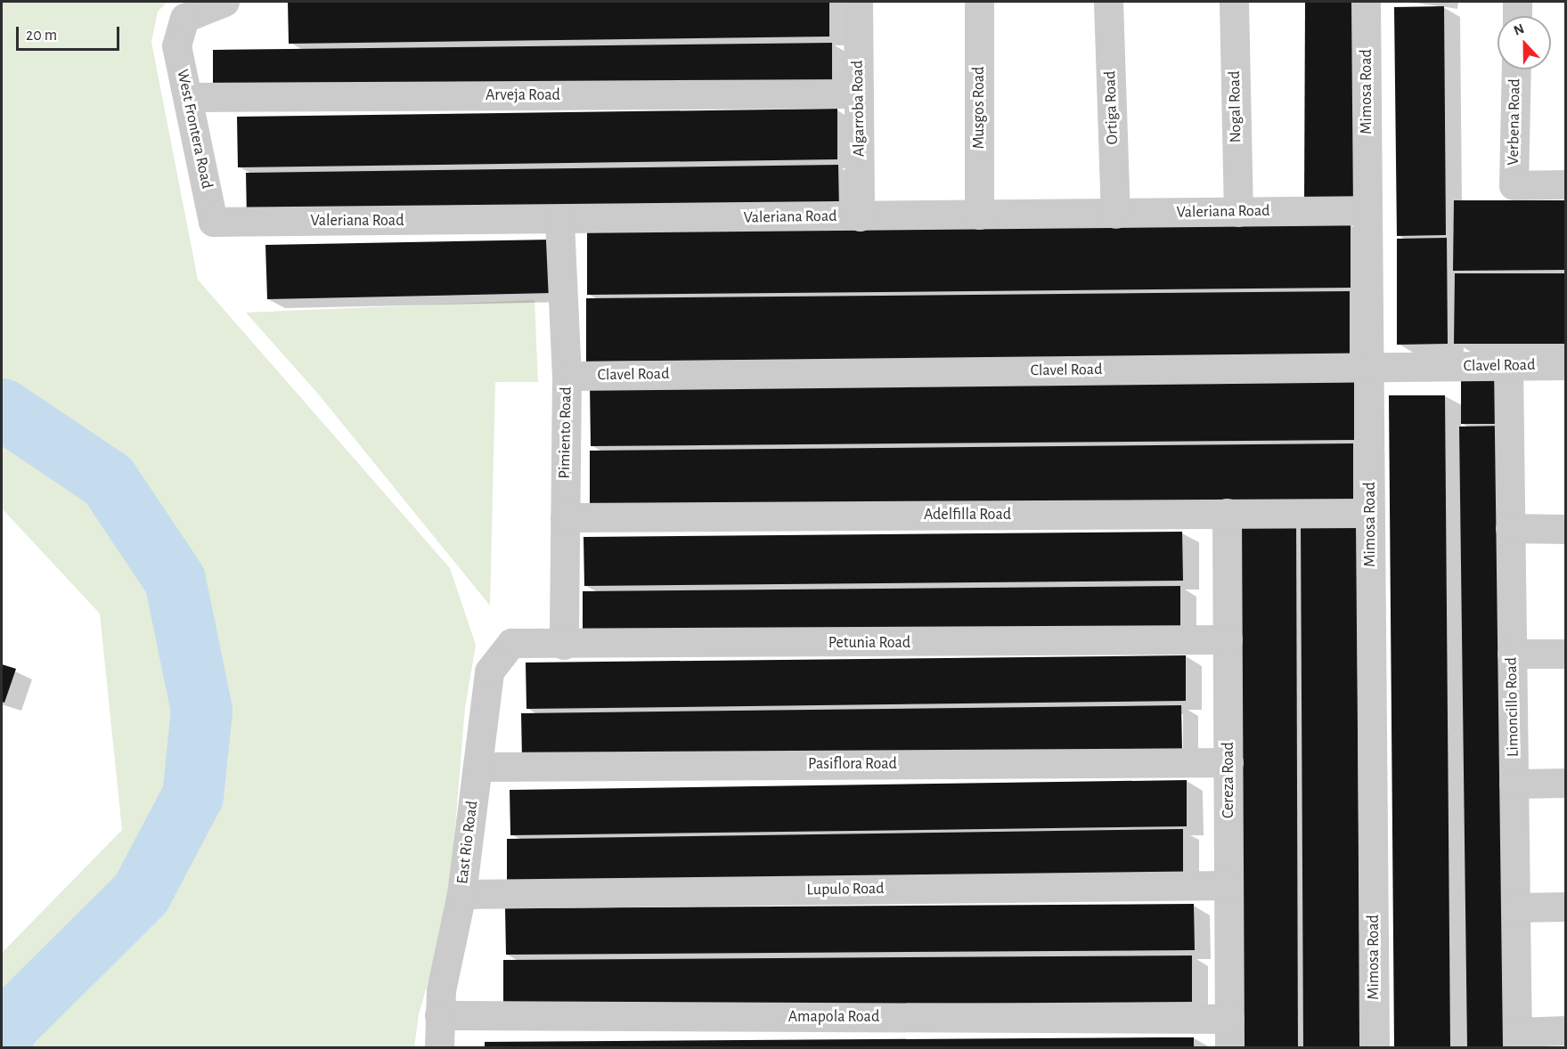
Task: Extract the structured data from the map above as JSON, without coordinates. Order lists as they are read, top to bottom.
{
  "streets": {
    "street": [
      "Mimosa Road",
      "Arveja Road",
      "Nogal Road",
      "Musgos Road",
      "Ortiga Road",
      "Algarroba Road",
      "Verbena Road",
      "West Frontera Road",
      "Valeriana Road",
      "Clavel Road",
      "Pimiento Road",
      "Adelfilla Road",
      "Petunia Road",
      "Limoncillo Road",
      "Pasiflora Road",
      "Cereza Road",
      "East Rio Road",
      "Lupulo Road",
      "Amapola Road"
    ]
  },
  "crossings": [
    ["Mimosa Road", "Valeriana Road"],
    ["Mimosa Road", "Clavel Road"],
    ["Mimosa Road", "Adelfilla Road"],
    ["Arveja Road", "Algarroba Road"],
    ["Arveja Road", "West Frontera Road"],
    ["Nogal Road", "Valeriana Road"],
    ["Musgos Road", "Valeriana Road"],
    ["Ortiga Road", "Valeriana Road"],
    ["Algarroba Road", "Valeriana Road"],
    ["West Frontera Road", "Valeriana Road"],
    ["Valeriana Road", "Pimiento Road"],
    ["Clavel Road", "Pimiento Road"],
    ["Clavel Road", "Limoncillo Road"],
    ["Pimiento Road", "Adelfilla Road"],
    ["Pimiento Road", "Petunia Road"],
    ["Adelfilla Road", "Cereza Road"],
    ["Petunia Road", "Cereza Road"],
    ["Petunia Road", "East Rio Road"],
    ["Pasiflora Road", "Cereza Road"],
    ["Pasiflora Road", "East Rio Road"],
    ["Cereza Road", "Lupulo Road"],
    ["Cereza Road", "Amapola Road"],
    ["East Rio Road", "Lupulo Road"],
    ["East Rio Road", "Amapola Road"]
  ],
  "scale_bar": "20 m",
  "north": "top"
}
